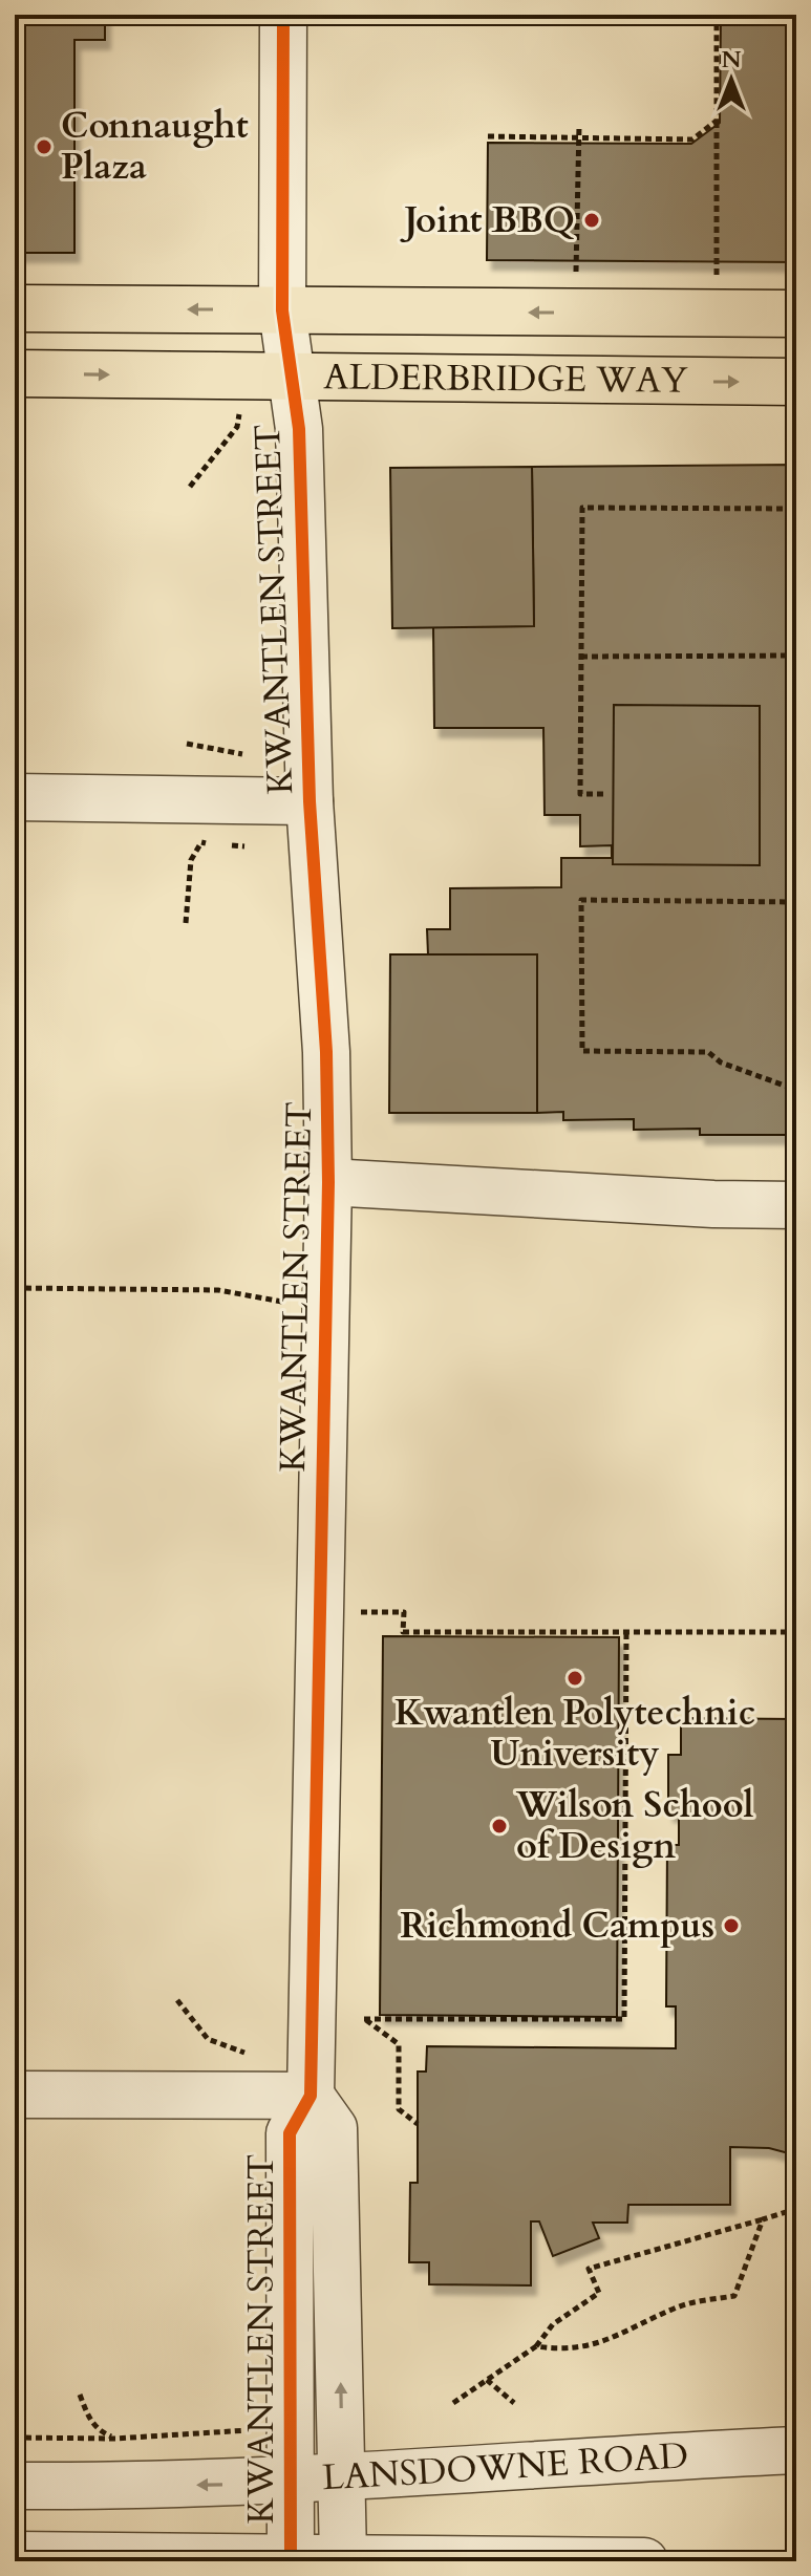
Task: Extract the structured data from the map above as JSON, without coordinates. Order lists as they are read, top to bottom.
{
  "streets": {
    "main road": ["ALDERBRIDGE WAY"],
    "street": ["KWANTLEN STREET", "LANSDOWNE ROAD"]
  },
  "crossings": [
    ["ALDERBRIDGE WAY", "KWANTLEN STREET"],
    ["KWANTLEN STREET", "LANSDOWNE ROAD"]
  ],
  "places": [
    "Connaught Plaza",
    "Joint BBQ",
    "Kwantlen Polytechnic University",
    "Wilson School of Design",
    "Richmond Campus"
  ],
  "north": "top"
}
